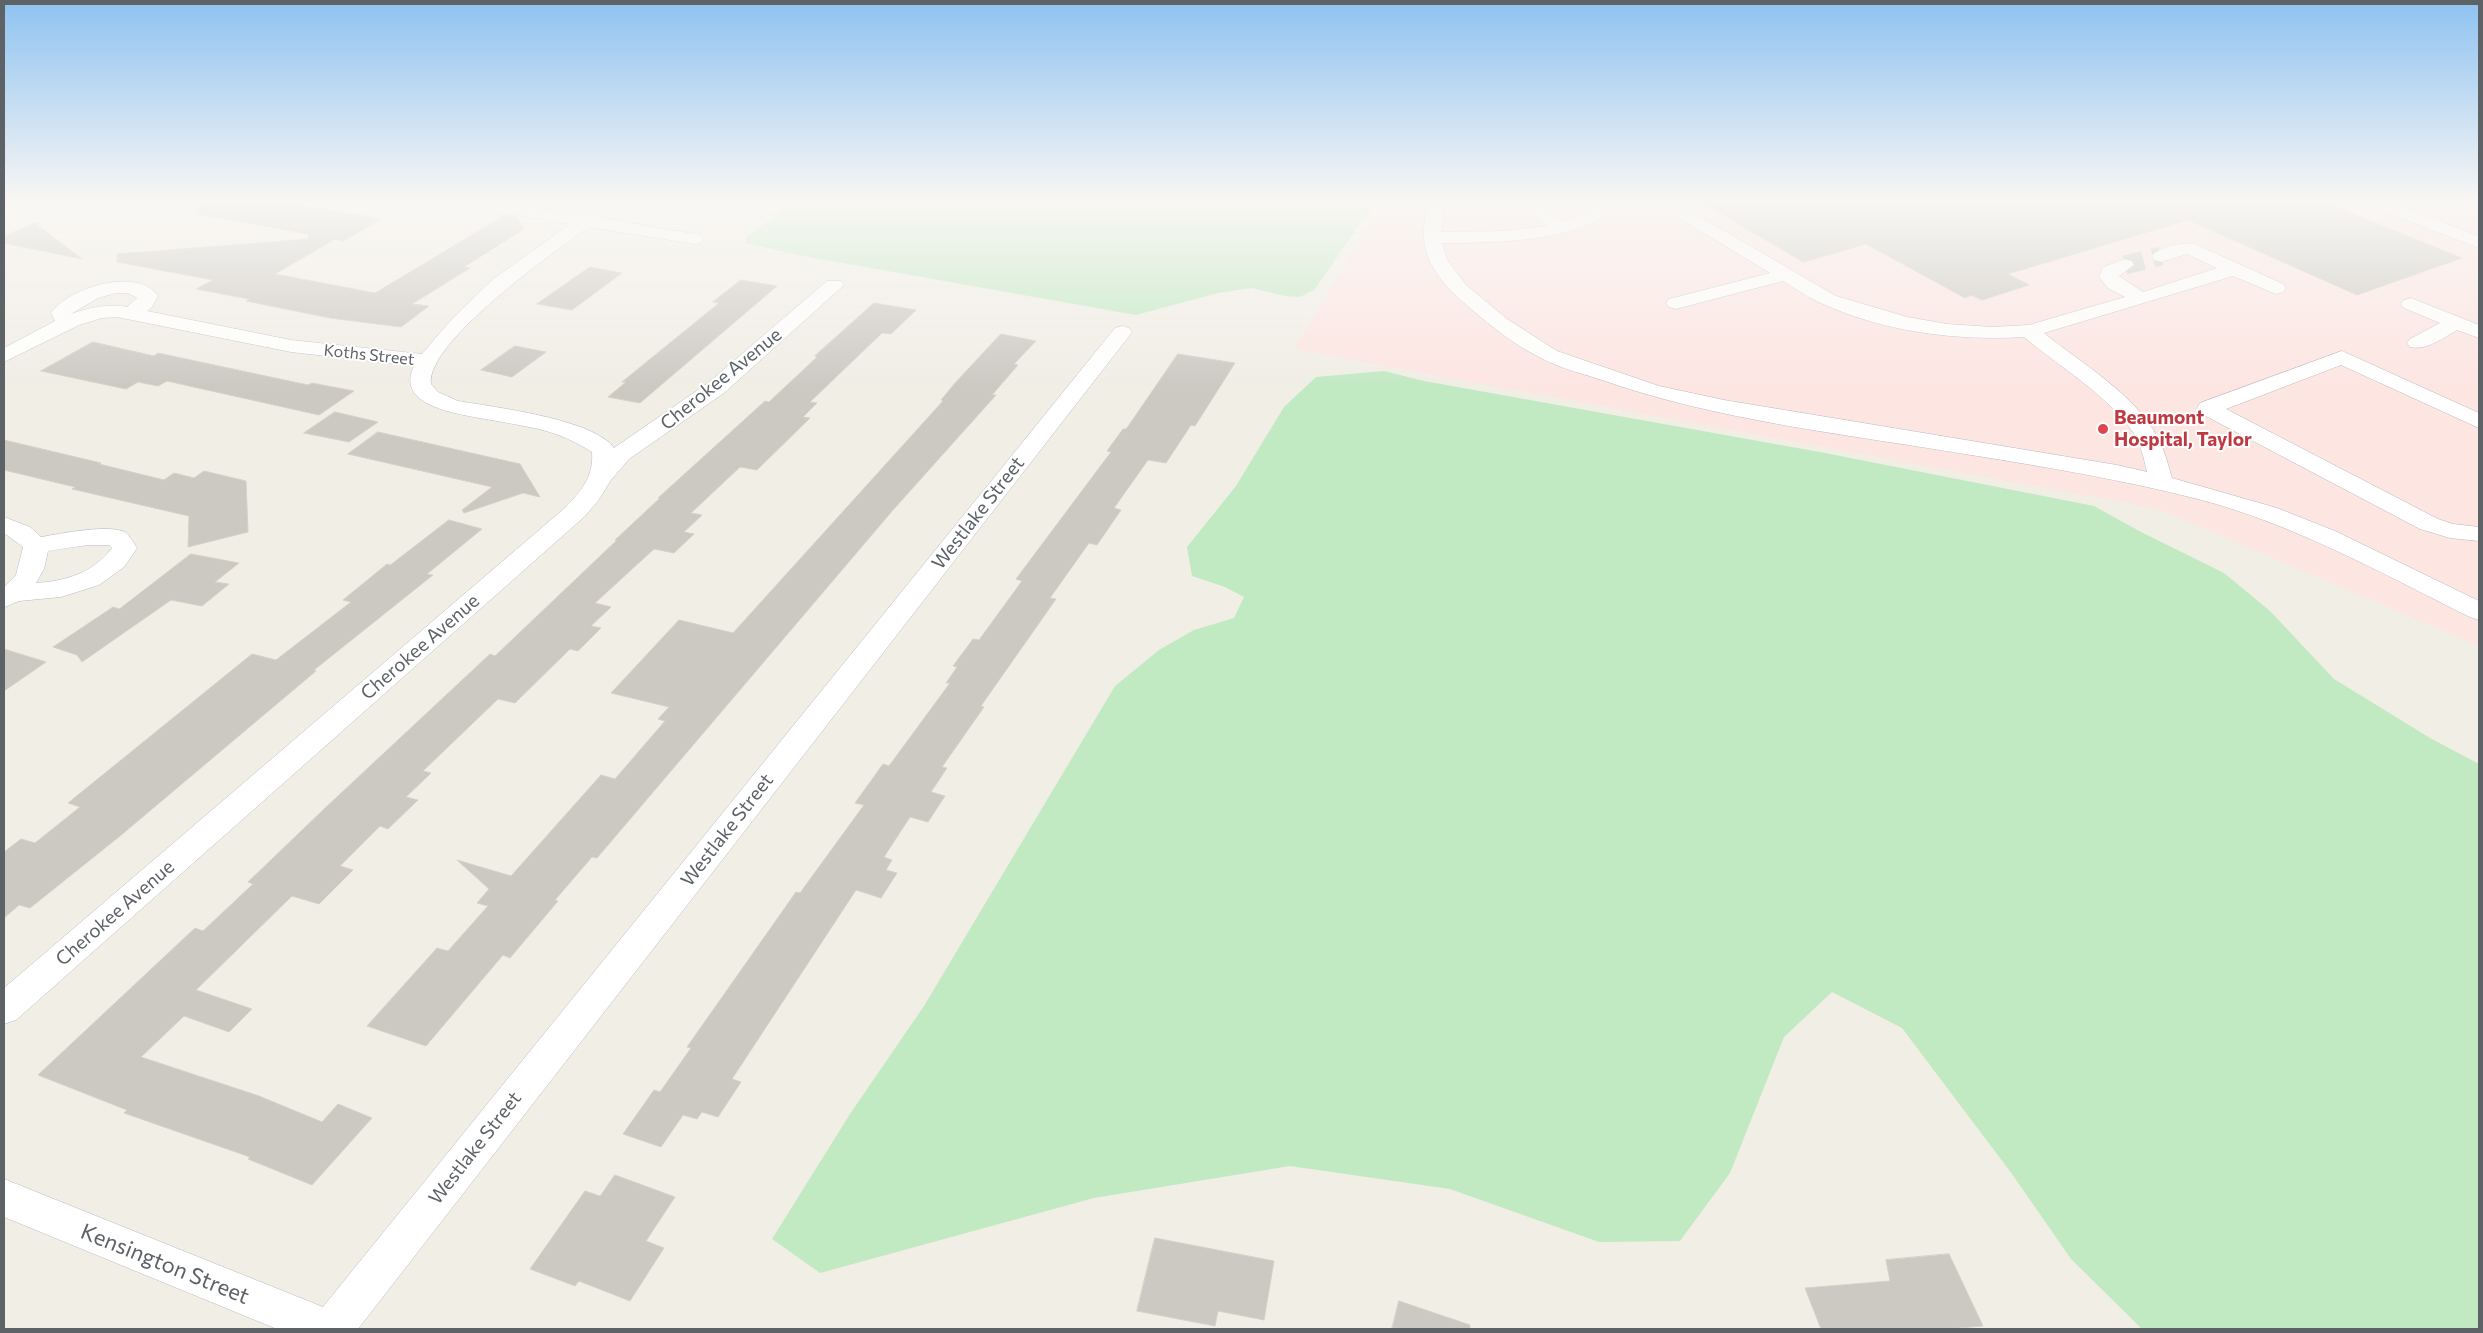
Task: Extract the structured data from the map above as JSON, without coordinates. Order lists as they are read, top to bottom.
{
  "streets": {
    "street": [
      "Koths Street",
      "Cherokee Avenue",
      "Westlake Street",
      "Kensington Street"
    ]
  },
  "crossings": [
    ["Koths Street", "Cherokee Avenue"]
  ],
  "places": ["Beaumont Hospital, Taylor"]
}
